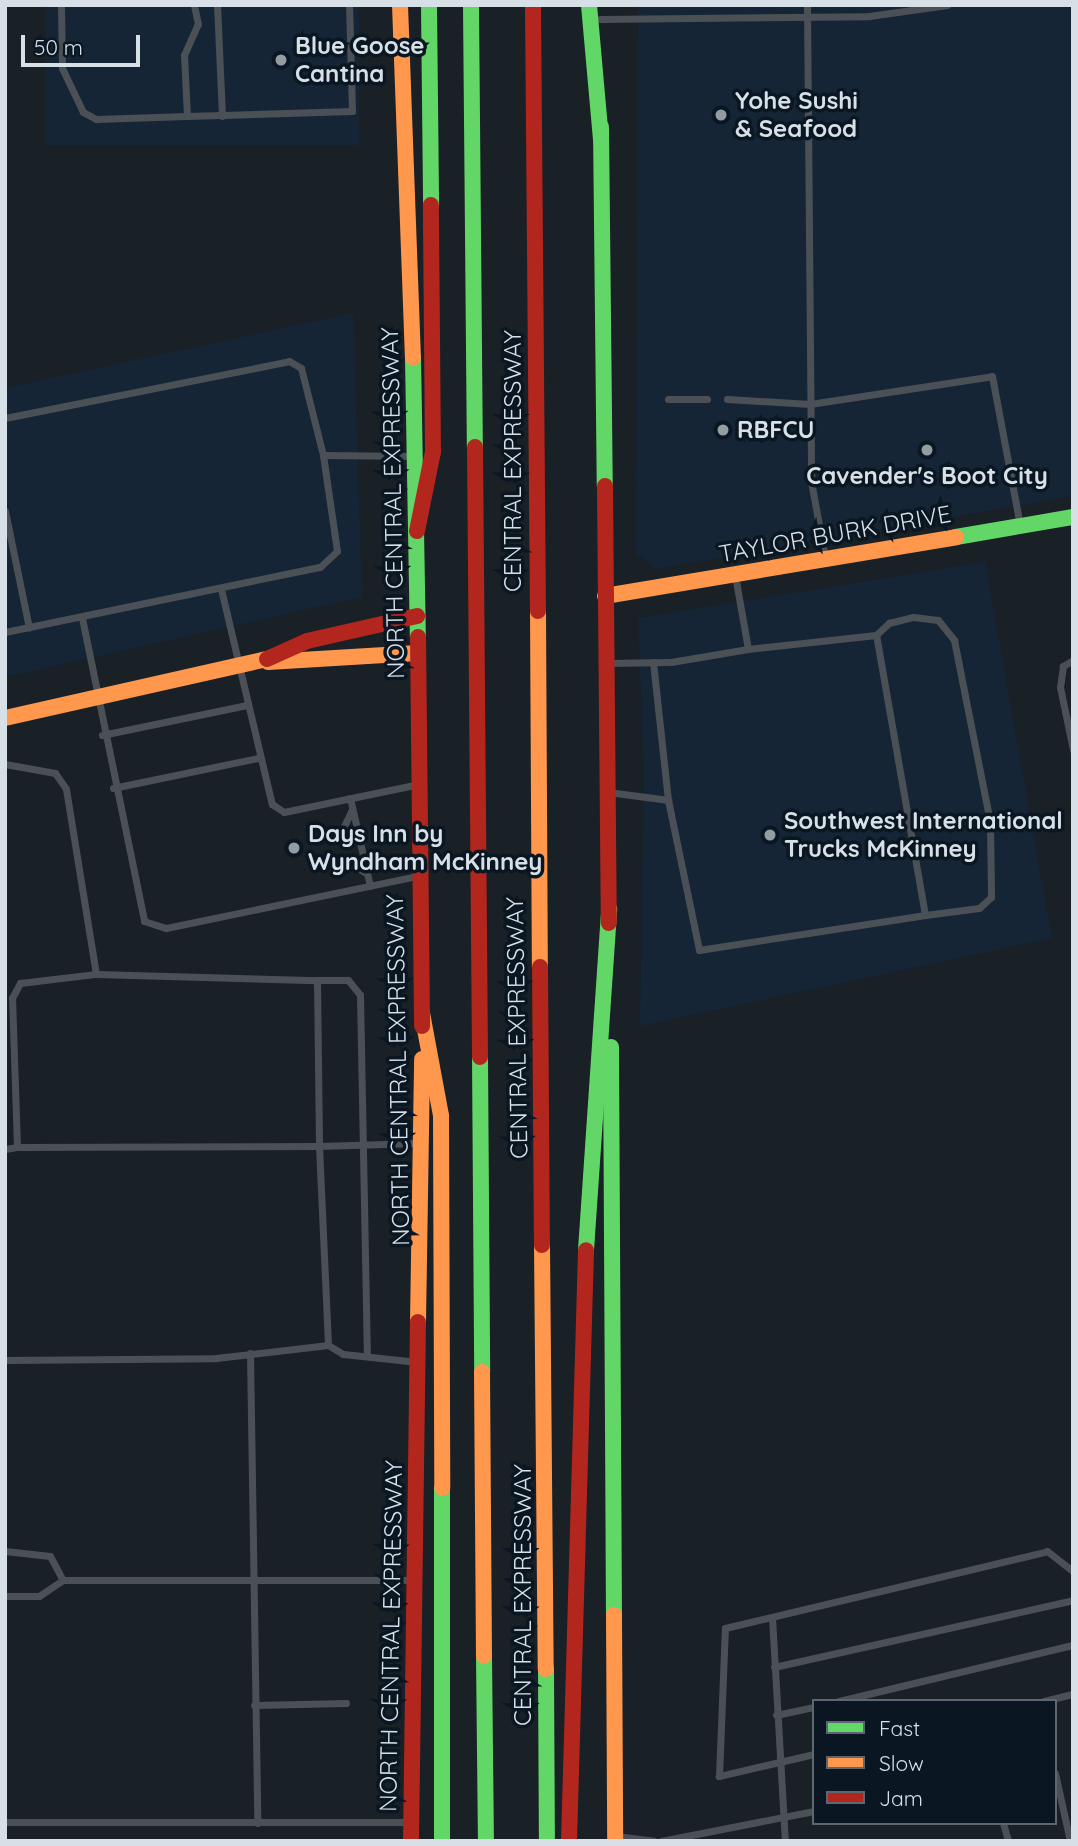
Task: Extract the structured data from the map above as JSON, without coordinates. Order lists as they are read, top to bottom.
{
  "streets": {
    "main road": ["CENTRAL EXPRESSWAY", "NORTH CENTRAL EXPRESSWAY", "TAYLOR BURK DRIVE"]
  },
  "places": [
    "Blue Goose Cantina",
    "Yohe Sushi & Seafood",
    "RBFCU",
    "Cavender's Boot City",
    "Southwest International Trucks McKinney",
    "Days Inn by Wyndham McKinney"
  ],
  "legend": ["Fast", "Slow", "Jam"],
  "scale_bar": "50 m"
}
